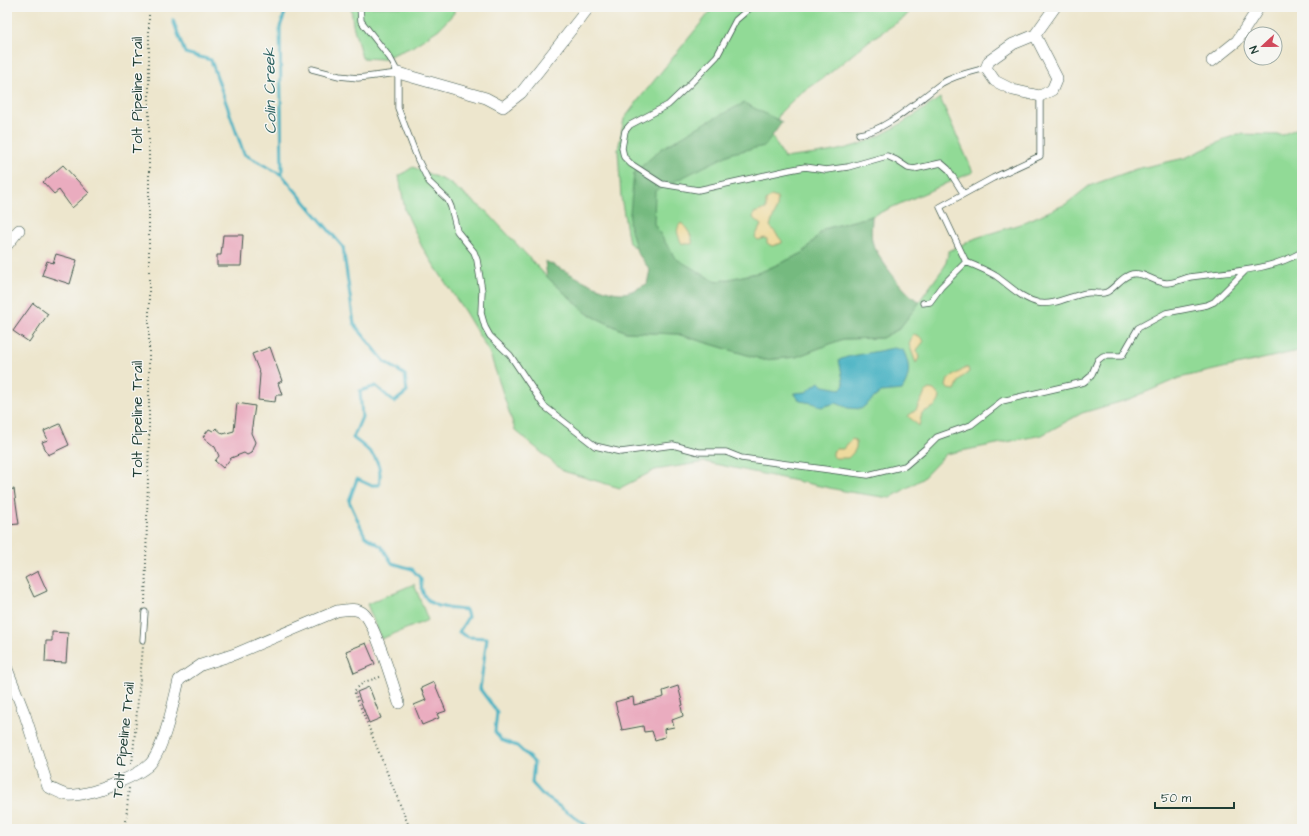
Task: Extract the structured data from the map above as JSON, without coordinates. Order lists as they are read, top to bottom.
{
  "streets": {
    "path": ["Tolt Pipeline Trail"]
  },
  "water": ["Colin Creek"],
  "scale_bar": "50 m",
  "north": "left"
}
